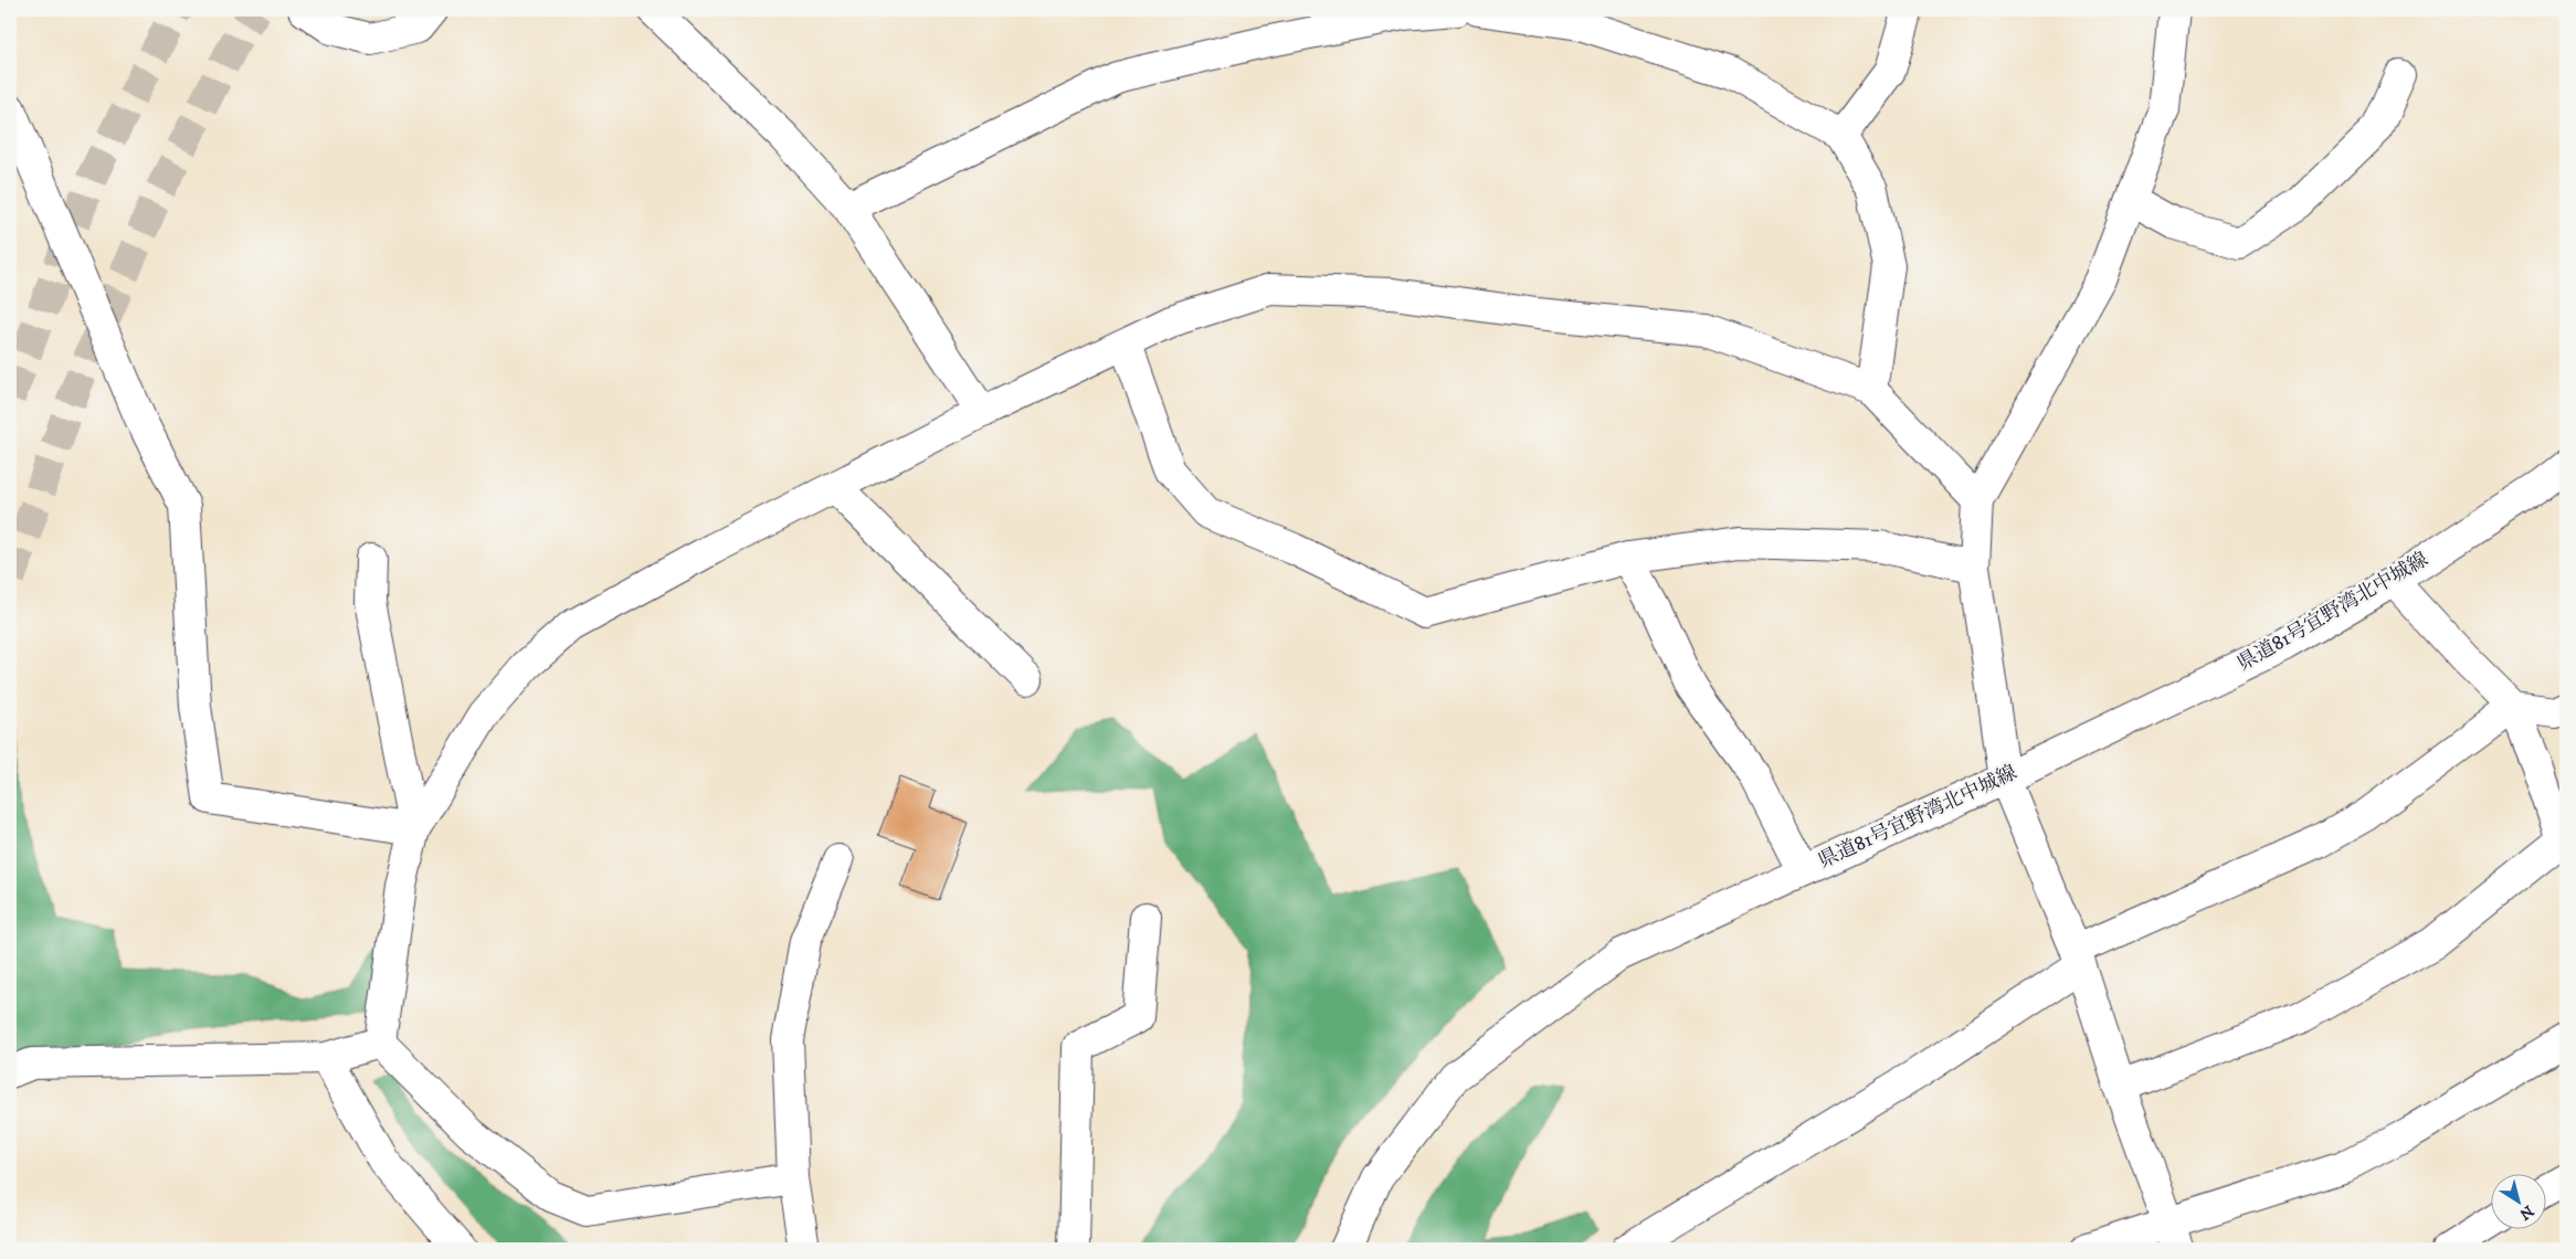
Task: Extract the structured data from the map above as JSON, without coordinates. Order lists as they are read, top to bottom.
{
  "streets": {
    "street": ["県道81号宜野湾北中城線"]
  },
  "north": "bottom right"
}
